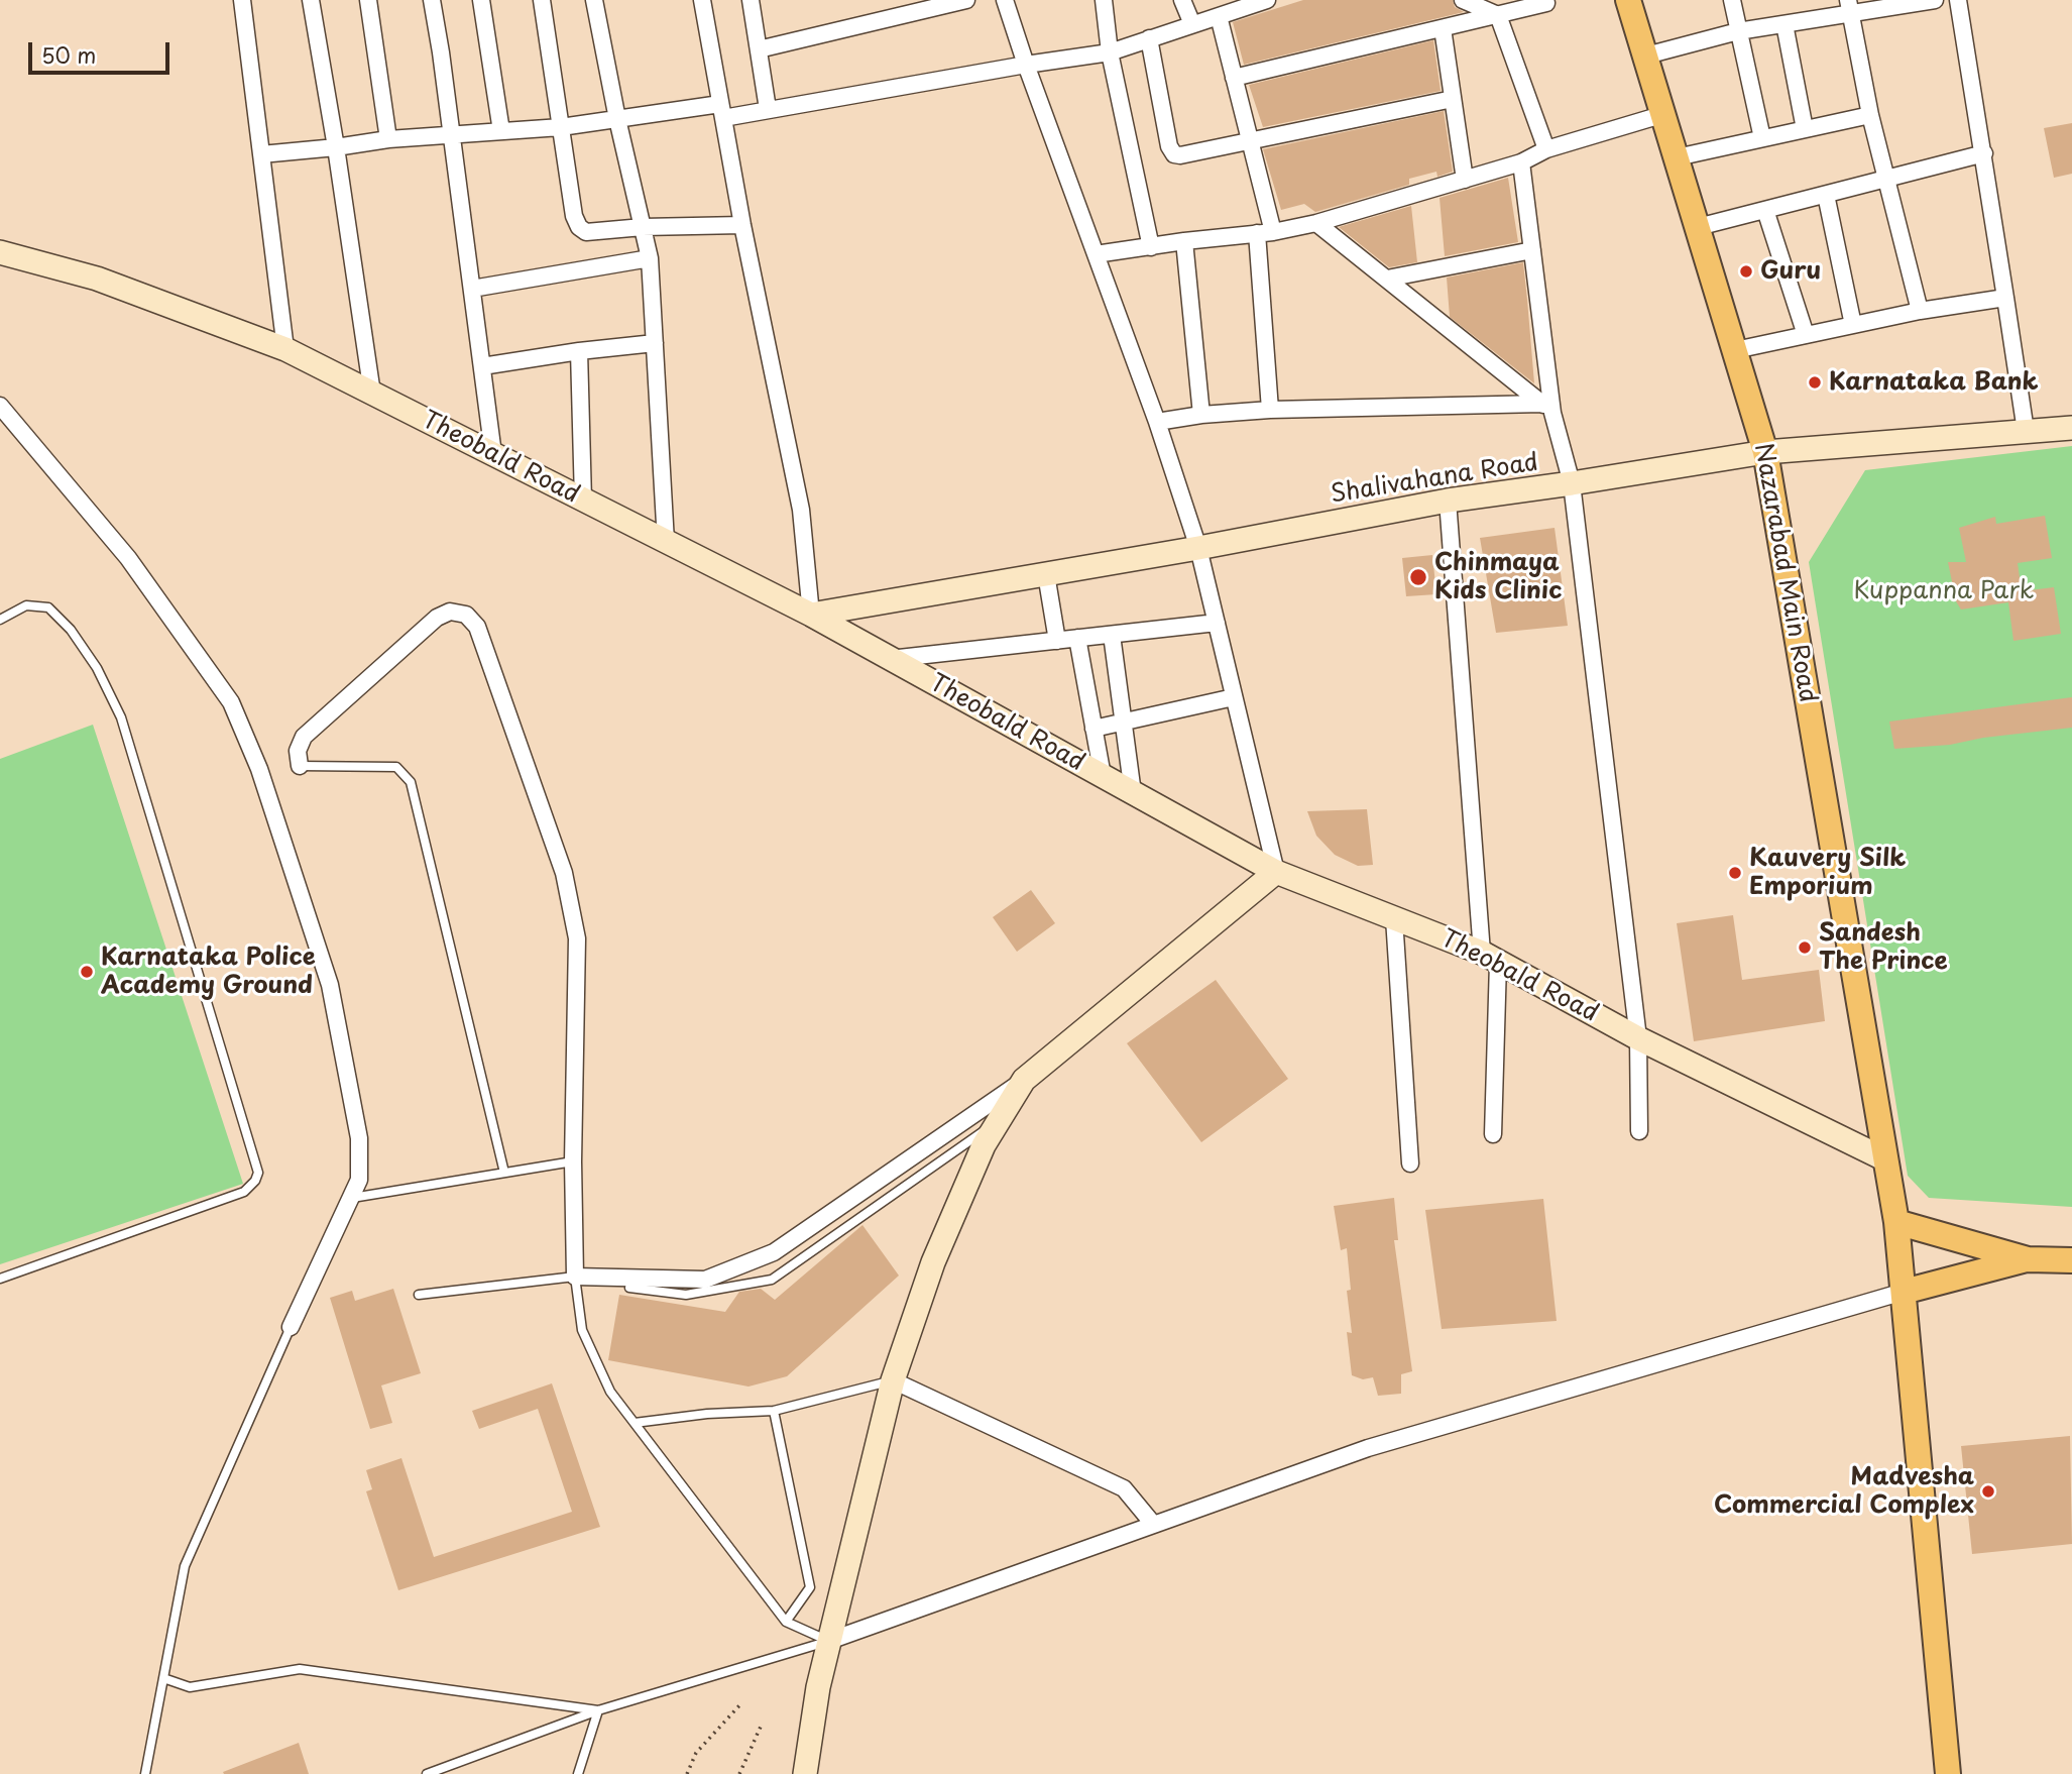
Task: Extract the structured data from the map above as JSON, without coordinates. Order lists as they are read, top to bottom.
{
  "streets": {
    "main road": ["Nazarabad Main Road"],
    "street": ["Theobald Road", "Shalivahana Road"]
  },
  "crossings": [
    ["Theobald Road", "Shalivahana Road"],
    ["Theobald Road", "Nazarabad Main Road"],
    ["Shalivahana Road", "Nazarabad Main Road"]
  ],
  "parks": ["Kuppanna Park"],
  "places": [
    "Guru",
    "Karnataka Bank",
    "Chinmaya Kids Clinic",
    "Kauvery Silk Emporium",
    "Sandesh The Prince",
    "Karnataka Police Academy Ground",
    "Madvesha Commercial Complex"
  ],
  "scale_bar": "50 m"
}
